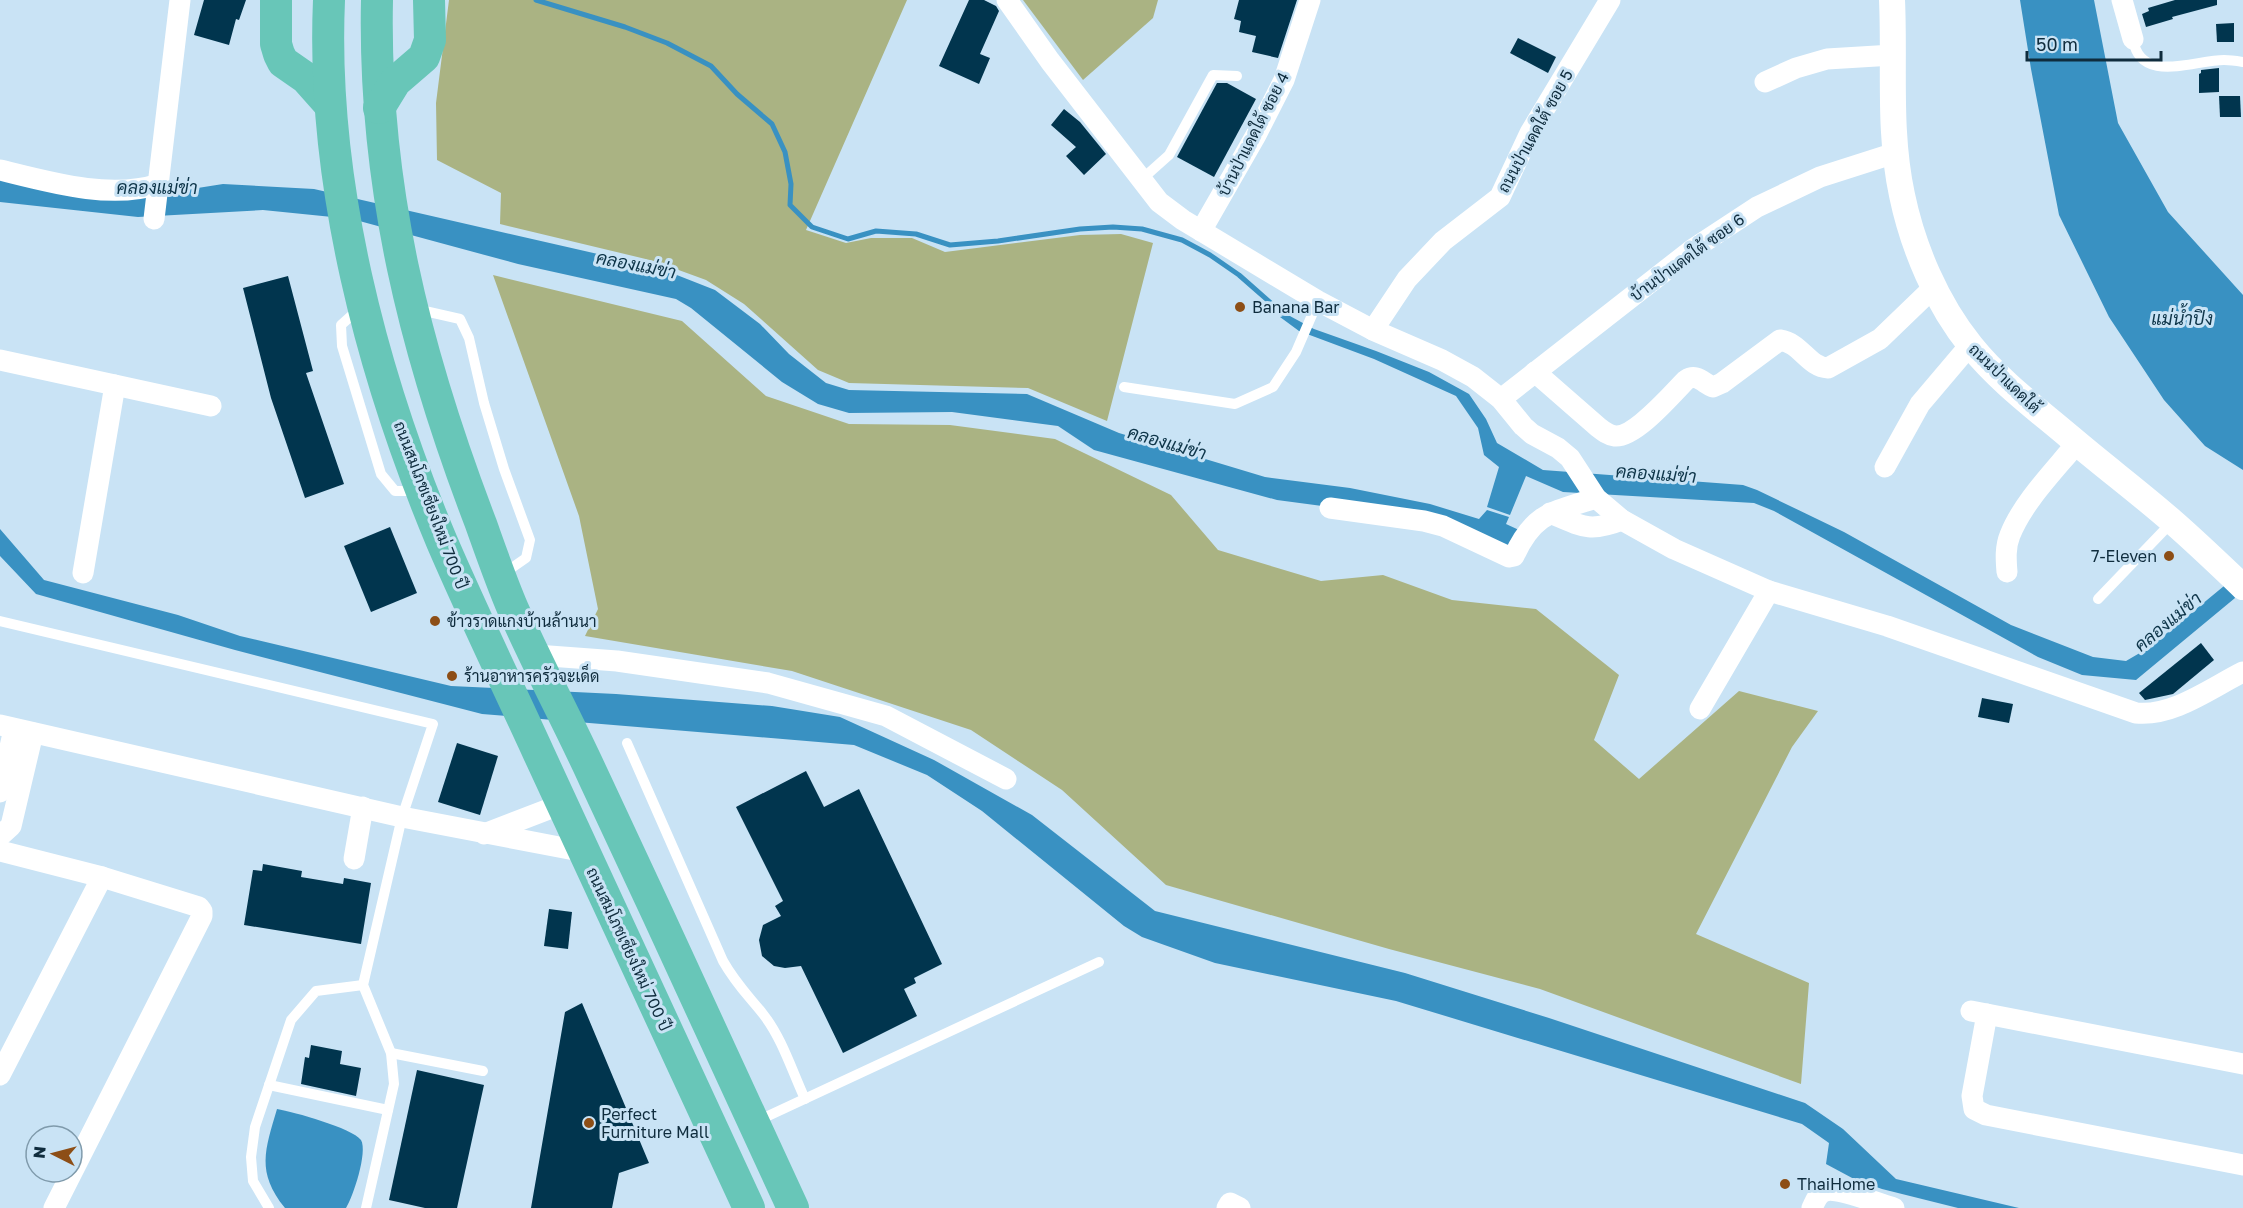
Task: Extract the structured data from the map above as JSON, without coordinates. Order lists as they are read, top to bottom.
{
  "streets": {
    "main road": ["ถนนสมโภชเชียงใหม่ 700 ปี"],
    "street": [
      "ถนนป่าแดดใต้ ซอย 5",
      "บ้านป่าแดดใต้ ซอย 4",
      "บ้านป่าแดดใต้ ซอย 6",
      "ถนนป่าแดดใต้"
    ]
  },
  "crossings": [
    ["บ้านป่าแดดใต้ ซอย 6", "ถนนป่าแดดใต้"]
  ],
  "water": ["คลองแม่ข่า", "แม่น้ำปิง"],
  "places": [
    "Banana Bar",
    "7-Eleven",
    "ข้าวราดแกงบ้านล้านนา",
    "ร้านอาหารครัวจะเด็ด",
    "Perfect Furniture Mall",
    "ThaiHome"
  ],
  "scale_bar": "50 m",
  "north": "left"
}
